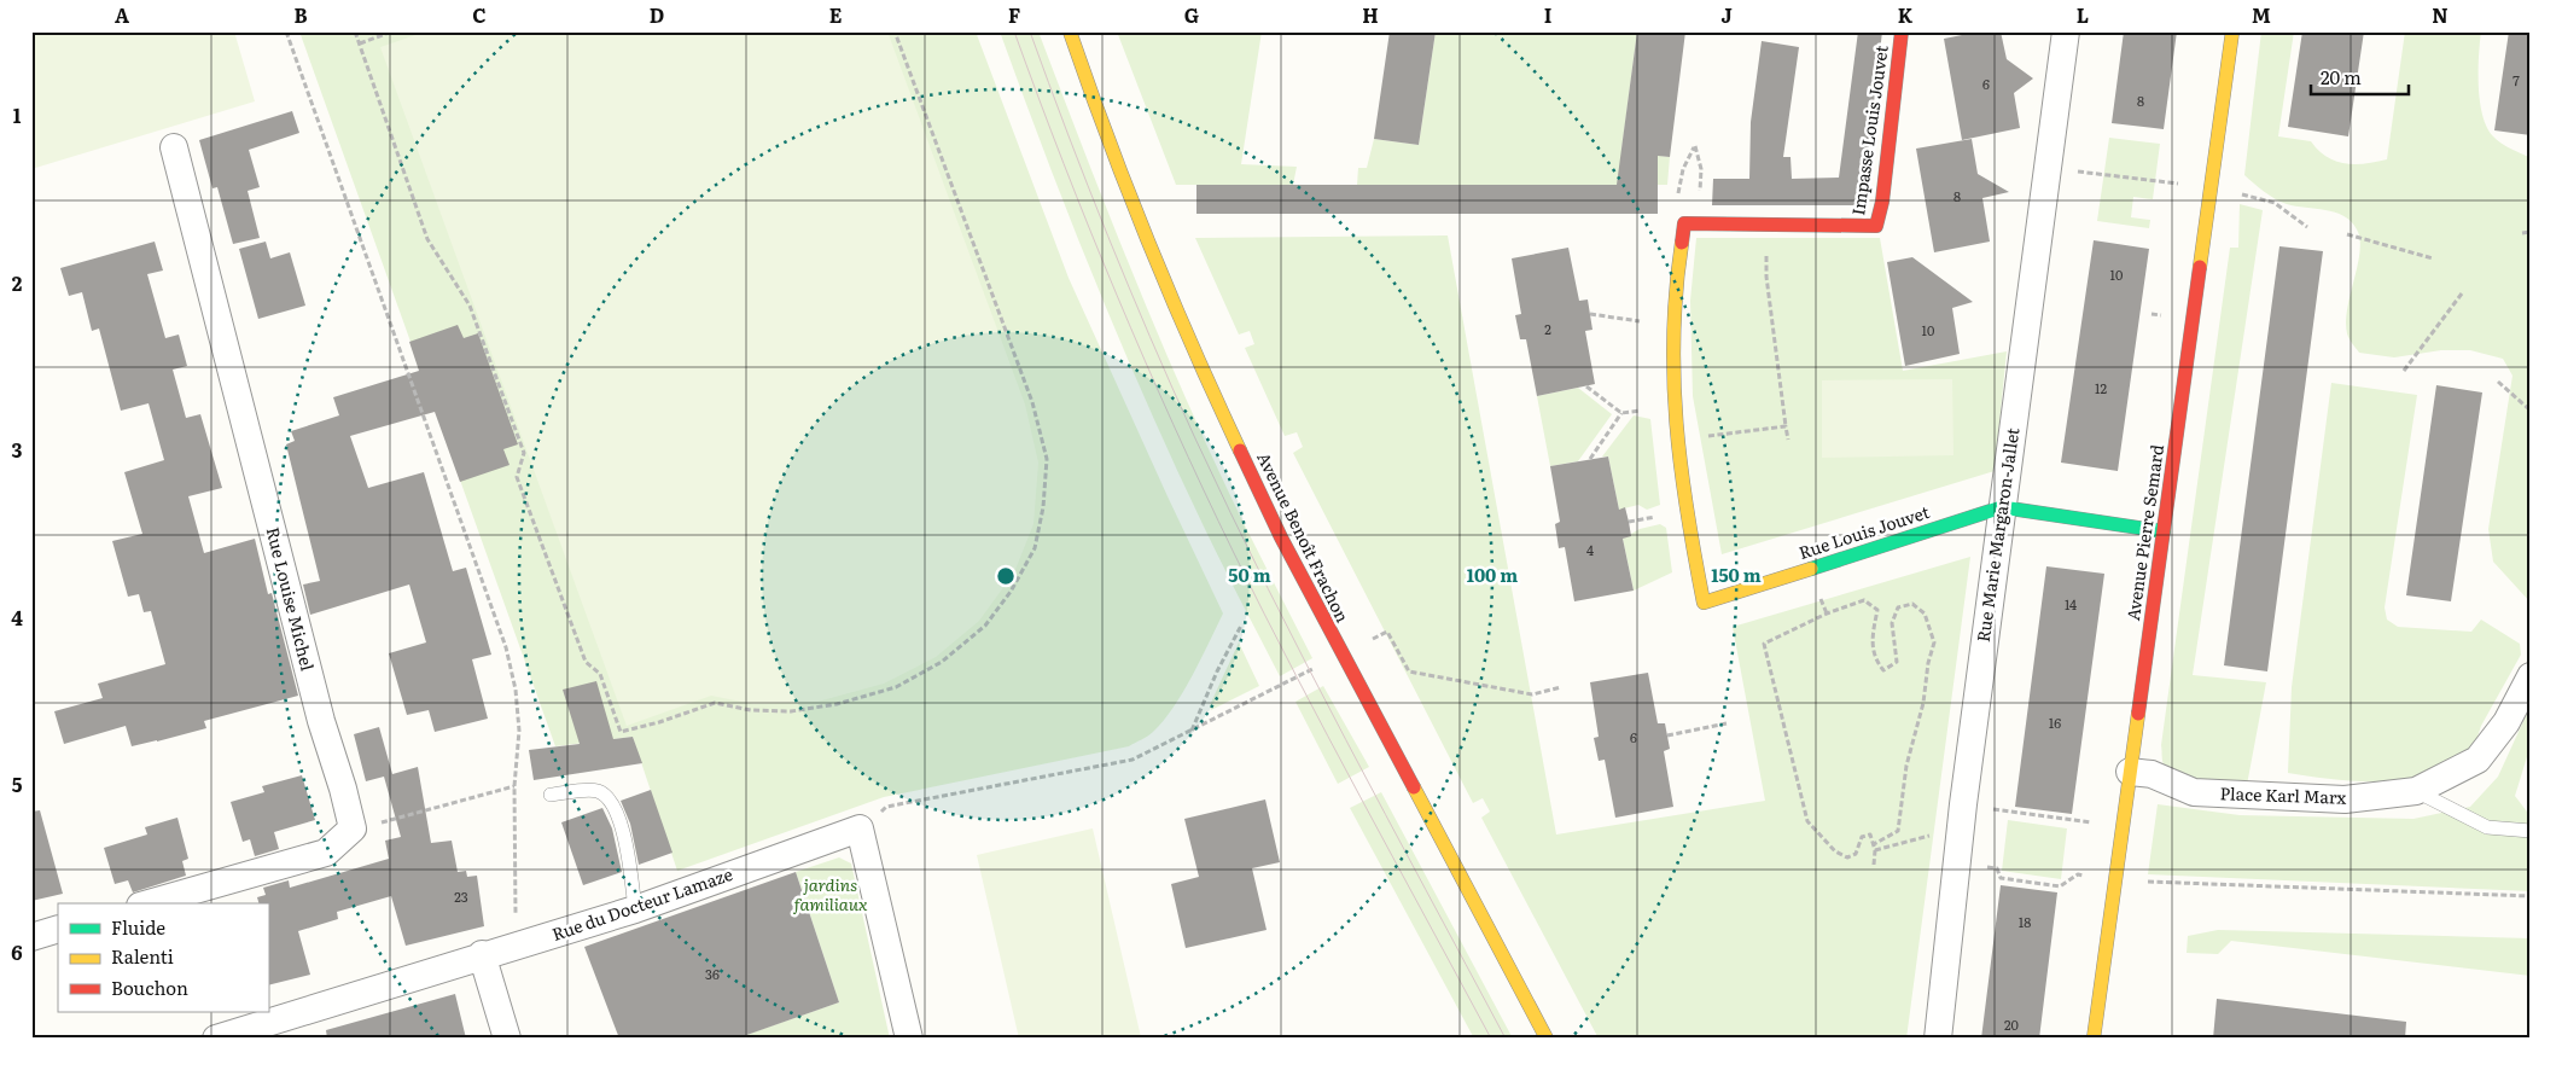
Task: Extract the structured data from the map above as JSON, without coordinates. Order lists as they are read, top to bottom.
{
  "streets": {
    "street": [
      "Impasse Louis Jouvet",
      "Rue Louis Jouvet",
      "Avenue Pierre Semard",
      "Rue Marie Margaron-Jallet",
      "Avenue Benoît Frachon",
      "Rue Louise Michel",
      "Place Karl Marx",
      "Rue du Docteur Lamaze"
    ]
  },
  "crossings": [
    ["Impasse Louis Jouvet", "Rue Louis Jouvet"],
    ["Rue Louis Jouvet", "Avenue Pierre Semard"],
    ["Rue Louis Jouvet", "Rue Marie Margaron-Jallet"],
    ["Avenue Pierre Semard", "Place Karl Marx"]
  ],
  "parks": ["jardins familiaux"],
  "house_numbers": [
    "7",
    "6",
    "8",
    "8",
    "10",
    "2",
    "10",
    "12",
    "4",
    "14",
    "16",
    "6",
    "23",
    "18",
    "36",
    "20"
  ],
  "legend": ["Fluide", "Ralenti", "Bouchon"],
  "scale_bar": "20 m",
  "grid": {
    "columns": [
      "A",
      "B",
      "C",
      "D",
      "E",
      "F",
      "G",
      "H",
      "I",
      "J",
      "K",
      "L",
      "M",
      "N"
    ],
    "rows": [
      "1",
      "2",
      "3",
      "4",
      "5",
      "6"
    ]
  },
  "rings": ["50 m", "100 m", "150 m"]
}
